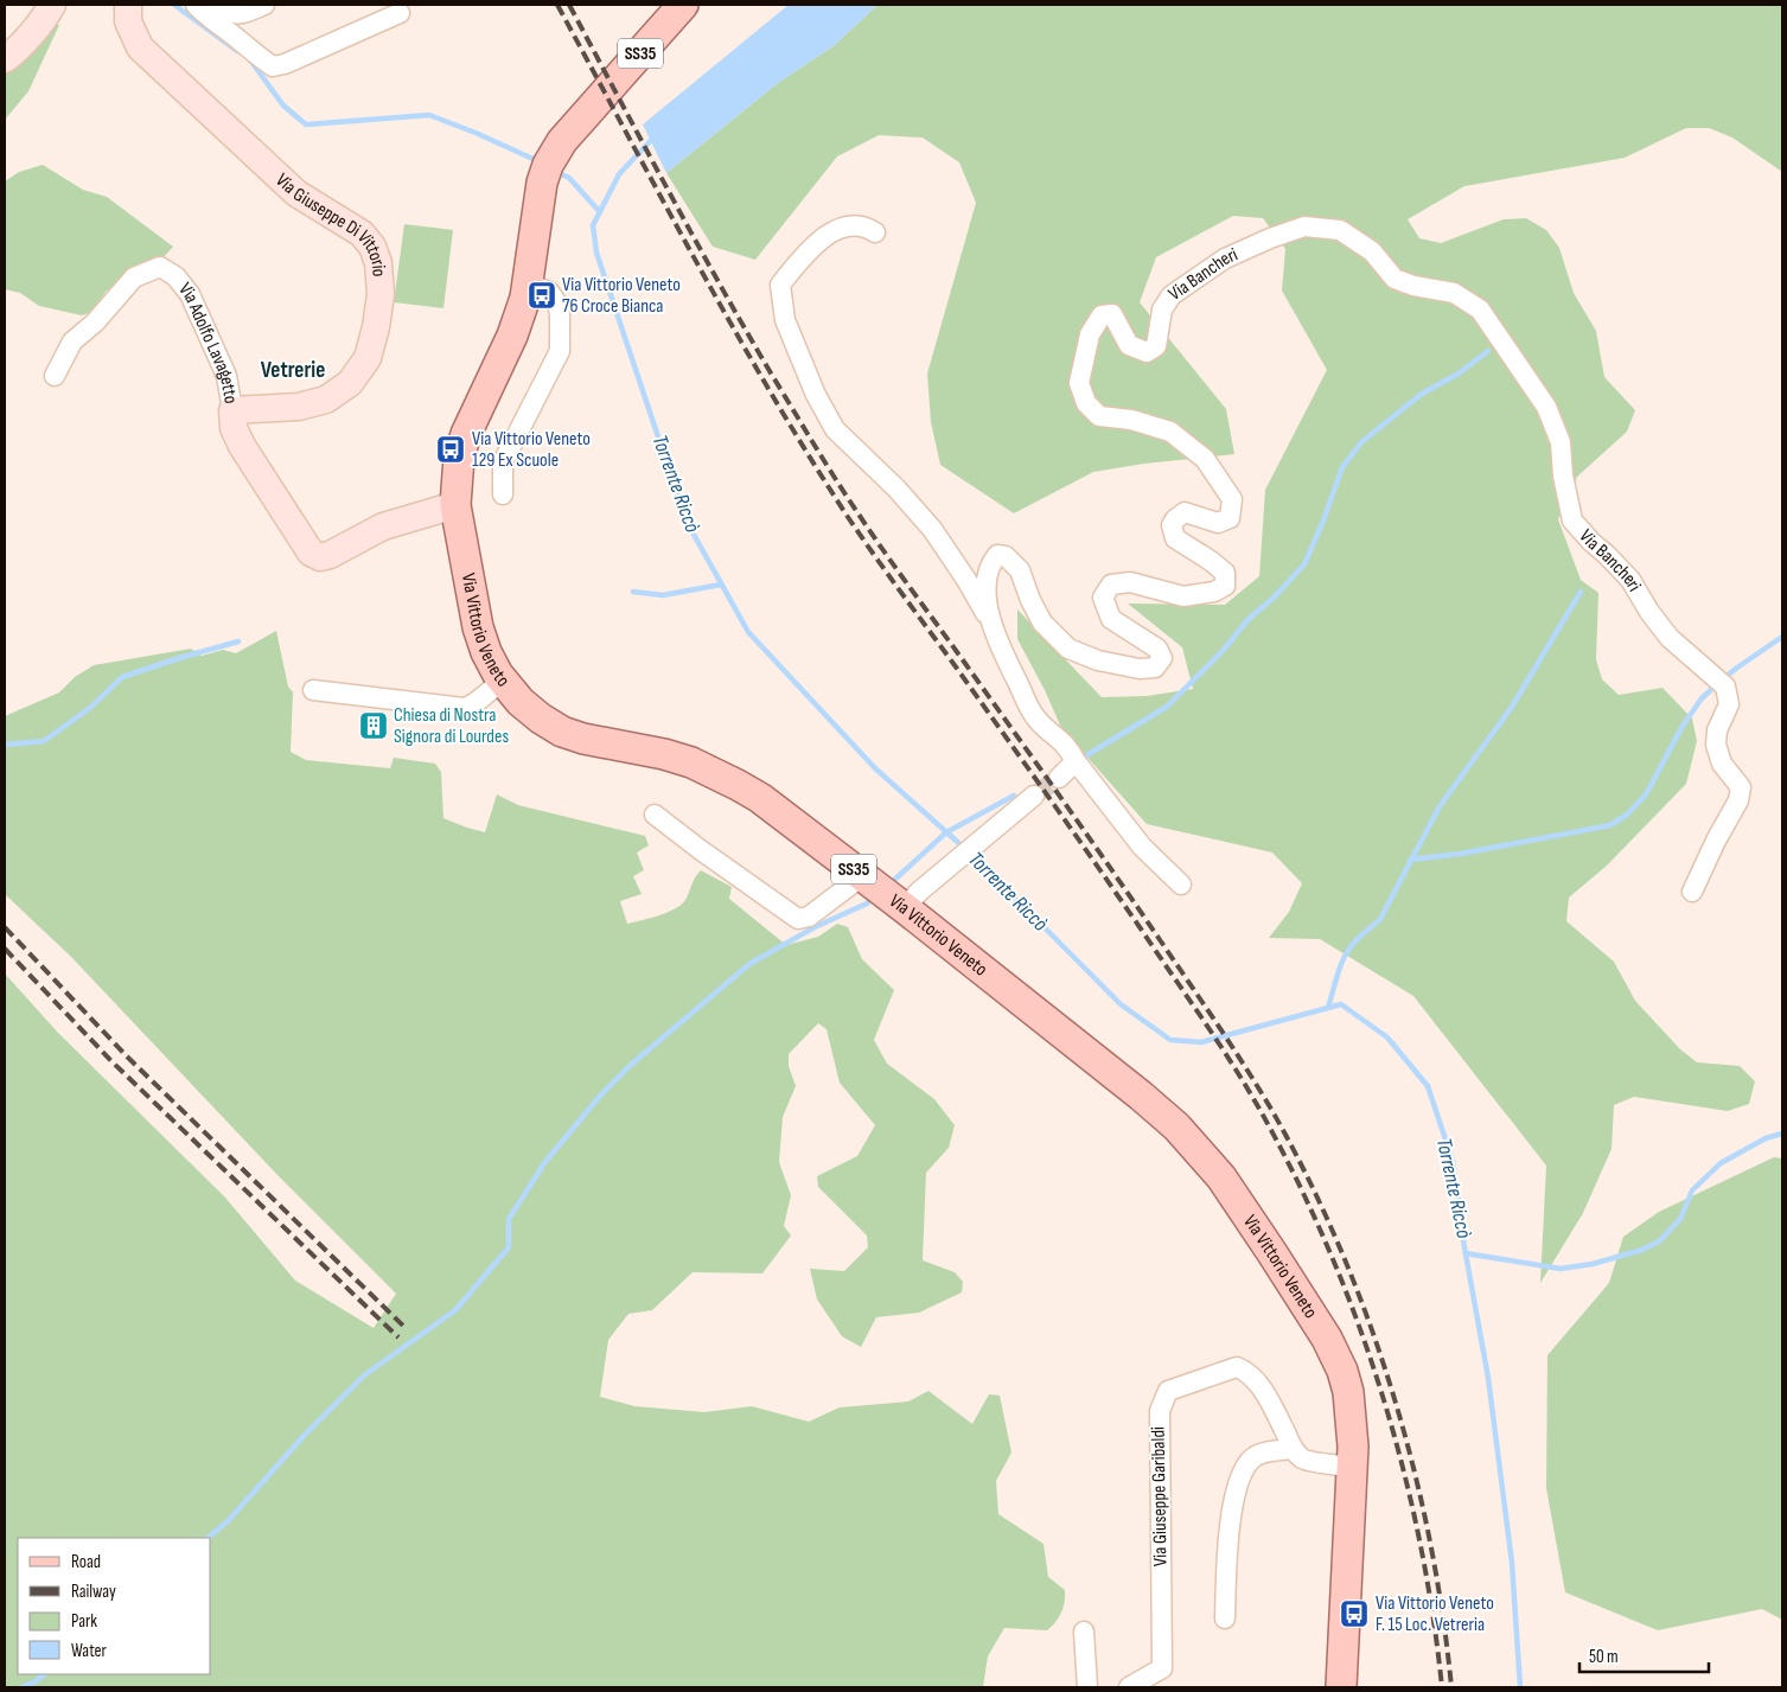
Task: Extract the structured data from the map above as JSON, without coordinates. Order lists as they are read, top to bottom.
{
  "streets": {
    "main road": ["SS35", "Via Vittorio Veneto"],
    "street": [
      "Via Giuseppe Di Vittorio",
      "Via Bancheri",
      "Via Adolfo Lavagetto",
      "Via Giuseppe Garibaldi"
    ]
  },
  "crossings": [
    ["Via Giuseppe Di Vittorio", "Via Adolfo Lavagetto"],
    ["Via Adolfo Lavagetto", "Via Vittorio Veneto"]
  ],
  "districts": ["Vetrerie"],
  "water": ["Torrente Riccò"],
  "places": {
    "bus stop": ["Via Vittorio Veneto 76 Croce Bianca", "Via Vittorio Veneto 129 Ex Scuole", "Via Vittorio Veneto F. 15 Loc. Vetreria"],
    "building": ["Chiesa di Nostra Signora di Lourdes"]
  },
  "legend": [
    "Road",
    "Railway",
    "Park",
    "Water"
  ],
  "scale_bar": "50 m"
}
